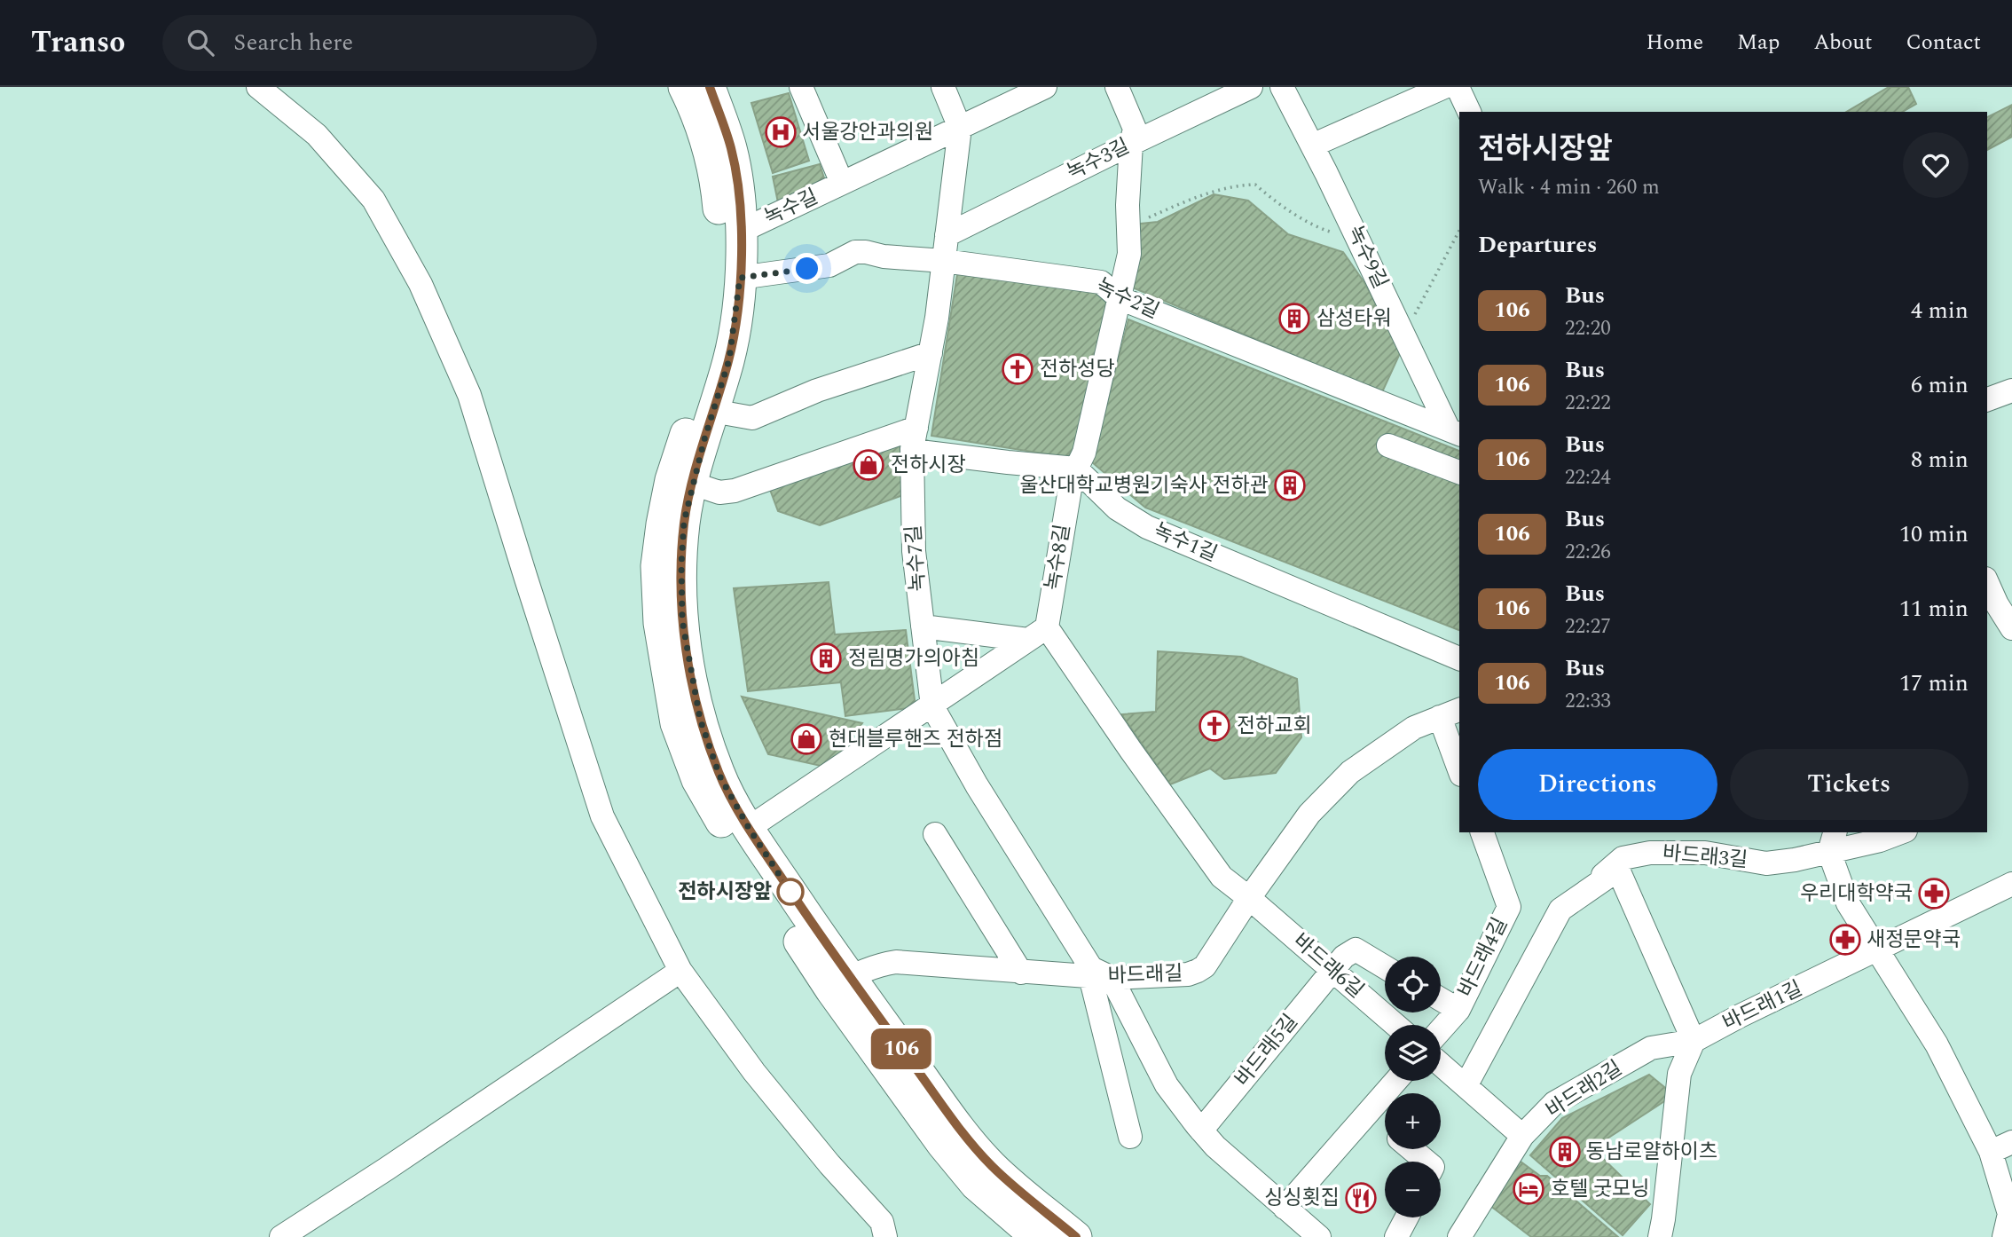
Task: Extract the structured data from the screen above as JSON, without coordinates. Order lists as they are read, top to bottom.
{
  "streets": {
    "street": [
      "녹수3길",
      "녹수길",
      "녹수9길",
      "녹수2길",
      "녹수1길",
      "녹수8길",
      "녹수7길",
      "바드래3길",
      "바드래4길",
      "바드래6길",
      "바드래길",
      "바드래1길",
      "바드래5길",
      "바드래2길"
    ]
  },
  "crossings": [
    ["녹수3길", "녹수8길"],
    ["녹수3길", "녹수7길"],
    ["녹수길", "녹수7길"],
    ["녹수9길", "녹수2길"],
    ["녹수2길", "녹수8길"],
    ["녹수2길", "녹수7길"],
    ["녹수1길", "녹수8길"],
    ["녹수7길", "바드래길"],
    ["바드래3길", "바드래1길"],
    ["바드래3길", "바드래2길"],
    ["바드래6길", "바드래길"],
    ["바드래6길", "바드래5길"],
    ["바드래1길", "바드래2길"]
  ],
  "places": {
    "hospital": ["서울강안과의원"],
    "building": [
      "삼성타워",
      "울산대학교병원기숙사 전하관",
      "정림명가의아침",
      "동남로얄하이츠"
    ],
    "church": ["전하성당", "전하교회"],
    "shop": ["전하시장", "현대블루핸즈 전하점"],
    "other": ["전하시장앞"],
    "pharmacy": ["우리대학약국", "새정문약국"],
    "hotel": ["호텔 굿모닝"],
    "restaurant": ["싱싱횟집"]
  },
  "lines": ["bus line 106"],
  "page": {
    "header": "Transo",
    "search": "Search here",
    "nav": [
      "Home",
      "Map",
      "About",
      "Contact"
    ],
    "on_map": "106",
    "heading": [
      ["전하시장앞", "Walk · 4 min · 260 m"],
      "Departures"
    ],
    "list": [
      {
        "mark": "106",
        "name": "Bus",
        "note": "22:20",
        "value": "4 min"
      },
      {
        "mark": "106",
        "name": "Bus",
        "note": "22:22",
        "value": "6 min"
      },
      {
        "mark": "106",
        "name": "Bus",
        "note": "22:24",
        "value": "8 min"
      },
      {
        "mark": "106",
        "name": "Bus",
        "note": "22:26",
        "value": "10 min"
      },
      {
        "mark": "106",
        "name": "Bus",
        "note": "22:27",
        "value": "11 min"
      },
      {
        "mark": "106",
        "name": "Bus",
        "note": "22:33",
        "value": "17 min"
      }
    ],
    "buttons": ["Directions", "Tickets"],
    "map_buttons": ["+", "−"]
  }
}
